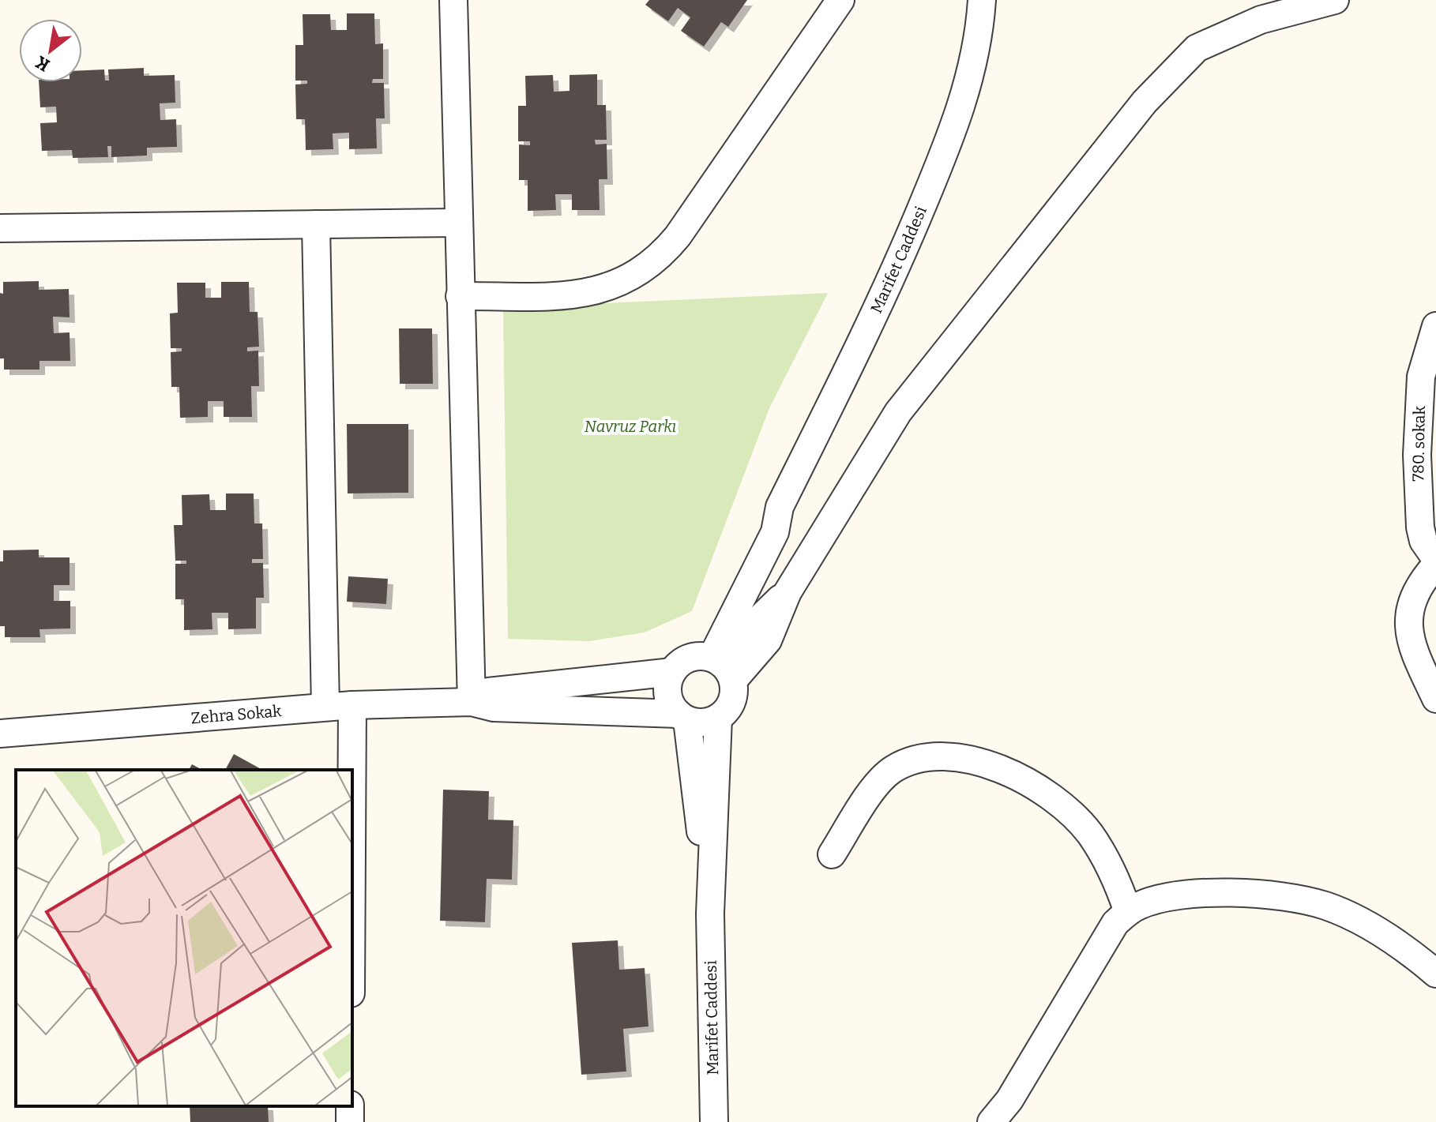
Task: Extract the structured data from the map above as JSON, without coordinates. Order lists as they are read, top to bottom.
{
  "streets": {
    "street": ["Marifet Caddesi", "780. sokak", "Zehra Sokak"]
  },
  "parks": ["Navruz Parkı"],
  "north": "bottom left"
}
